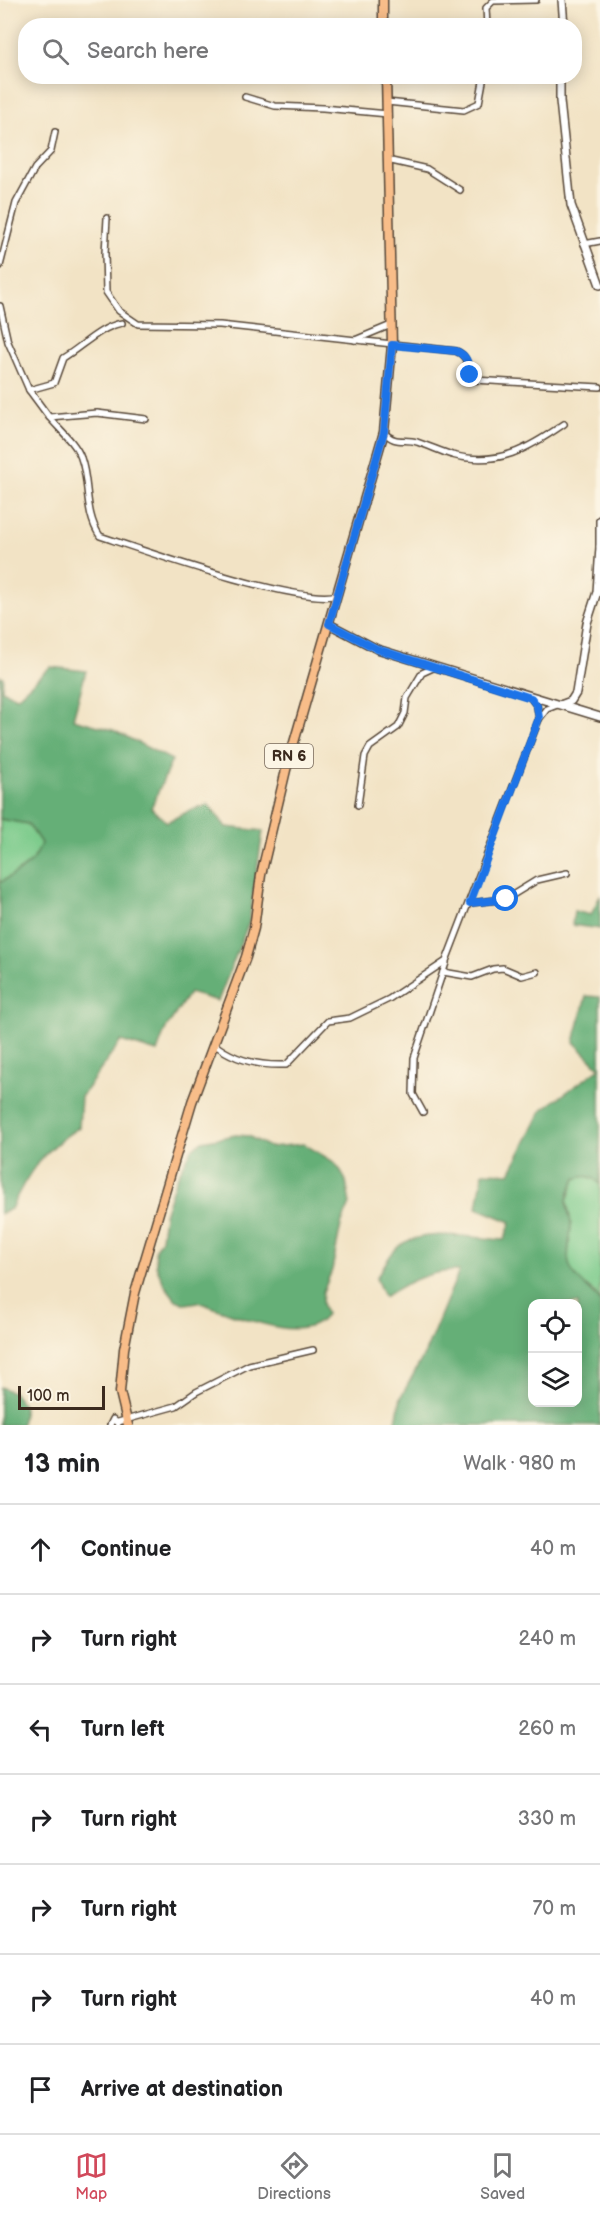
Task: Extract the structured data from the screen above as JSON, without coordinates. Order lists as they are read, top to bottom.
{
  "streets": {
    "main road": ["RN 6"]
  },
  "scale_bar": "100 m",
  "page": {
    "search": "Search here",
    "scale": "100 m",
    "heading": ["13 min", "Walk · 980 m"],
    "list": [
      ["Continue", "40 m"],
      ["Turn right", "240 m"],
      ["Turn left", "260 m"],
      ["Turn right", "330 m"],
      ["Turn right", "70 m"],
      ["Turn right", "40 m"],
      "Arrive at destination"
    ],
    "nav": ["Map", "Directions", "Saved"]
  }
}
